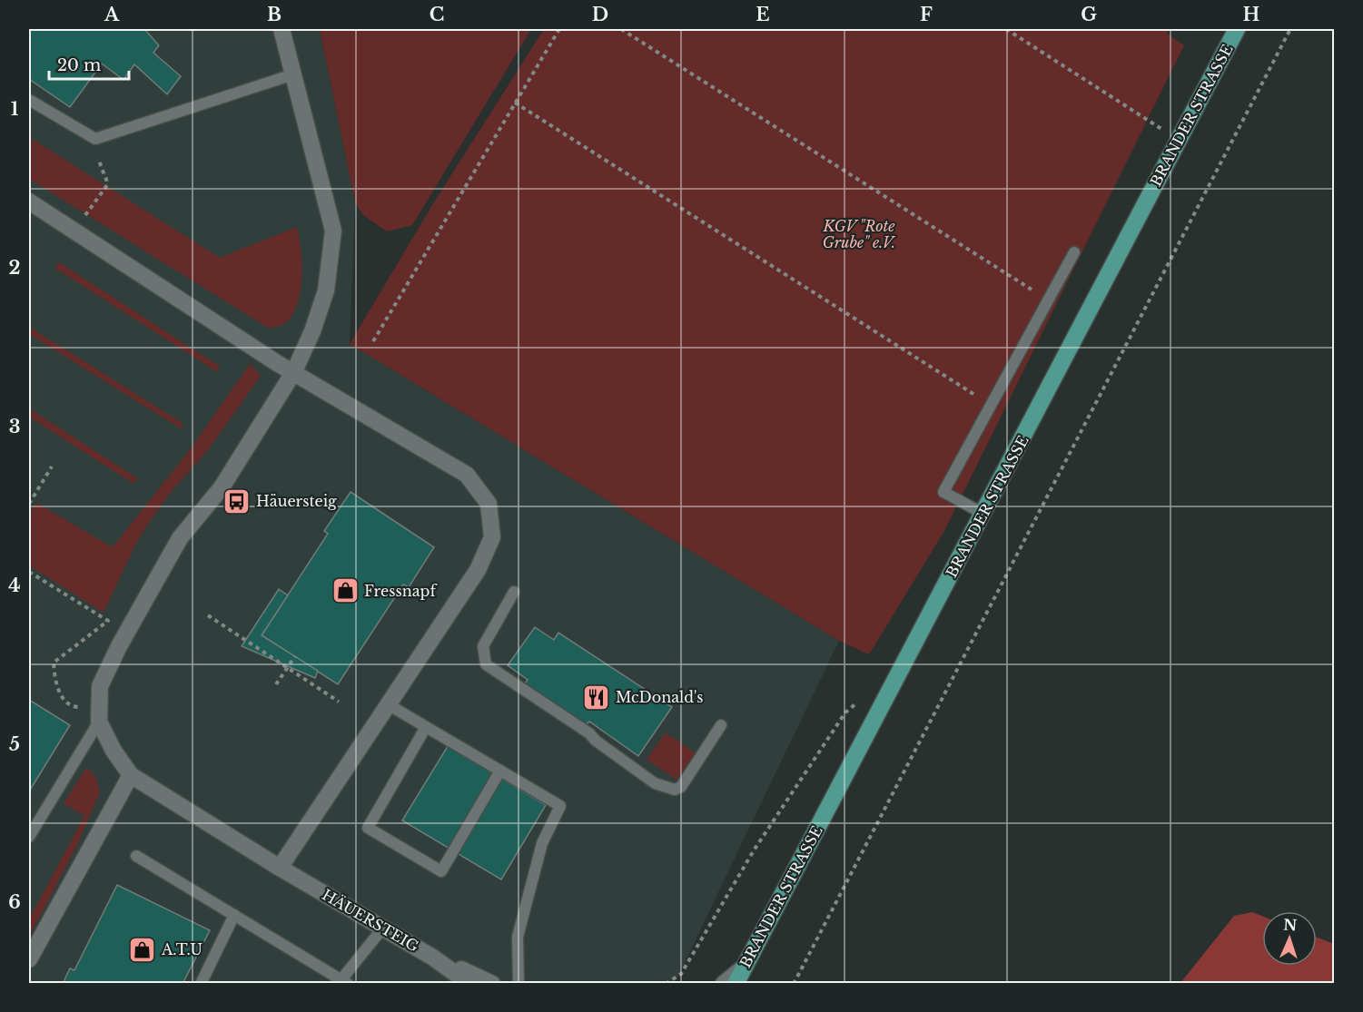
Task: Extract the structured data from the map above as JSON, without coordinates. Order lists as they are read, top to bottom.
{
  "streets": {
    "main road": ["BRANDER STRASSE"],
    "street": ["HÄUERSTEIG"]
  },
  "parks": ["KGV \"Rote Grube\" e.V."],
  "places": {
    "bus stop": ["Häuersteig"],
    "shop": ["Fressnapf", "A.T.U"],
    "restaurant": ["McDonald's"]
  },
  "scale_bar": "20 m",
  "north": "top",
  "grid": {
    "columns": [
      "A",
      "B",
      "C",
      "D",
      "E",
      "F",
      "G",
      "H"
    ],
    "rows": [
      "1",
      "2",
      "3",
      "4",
      "5",
      "6"
    ]
  }
}
